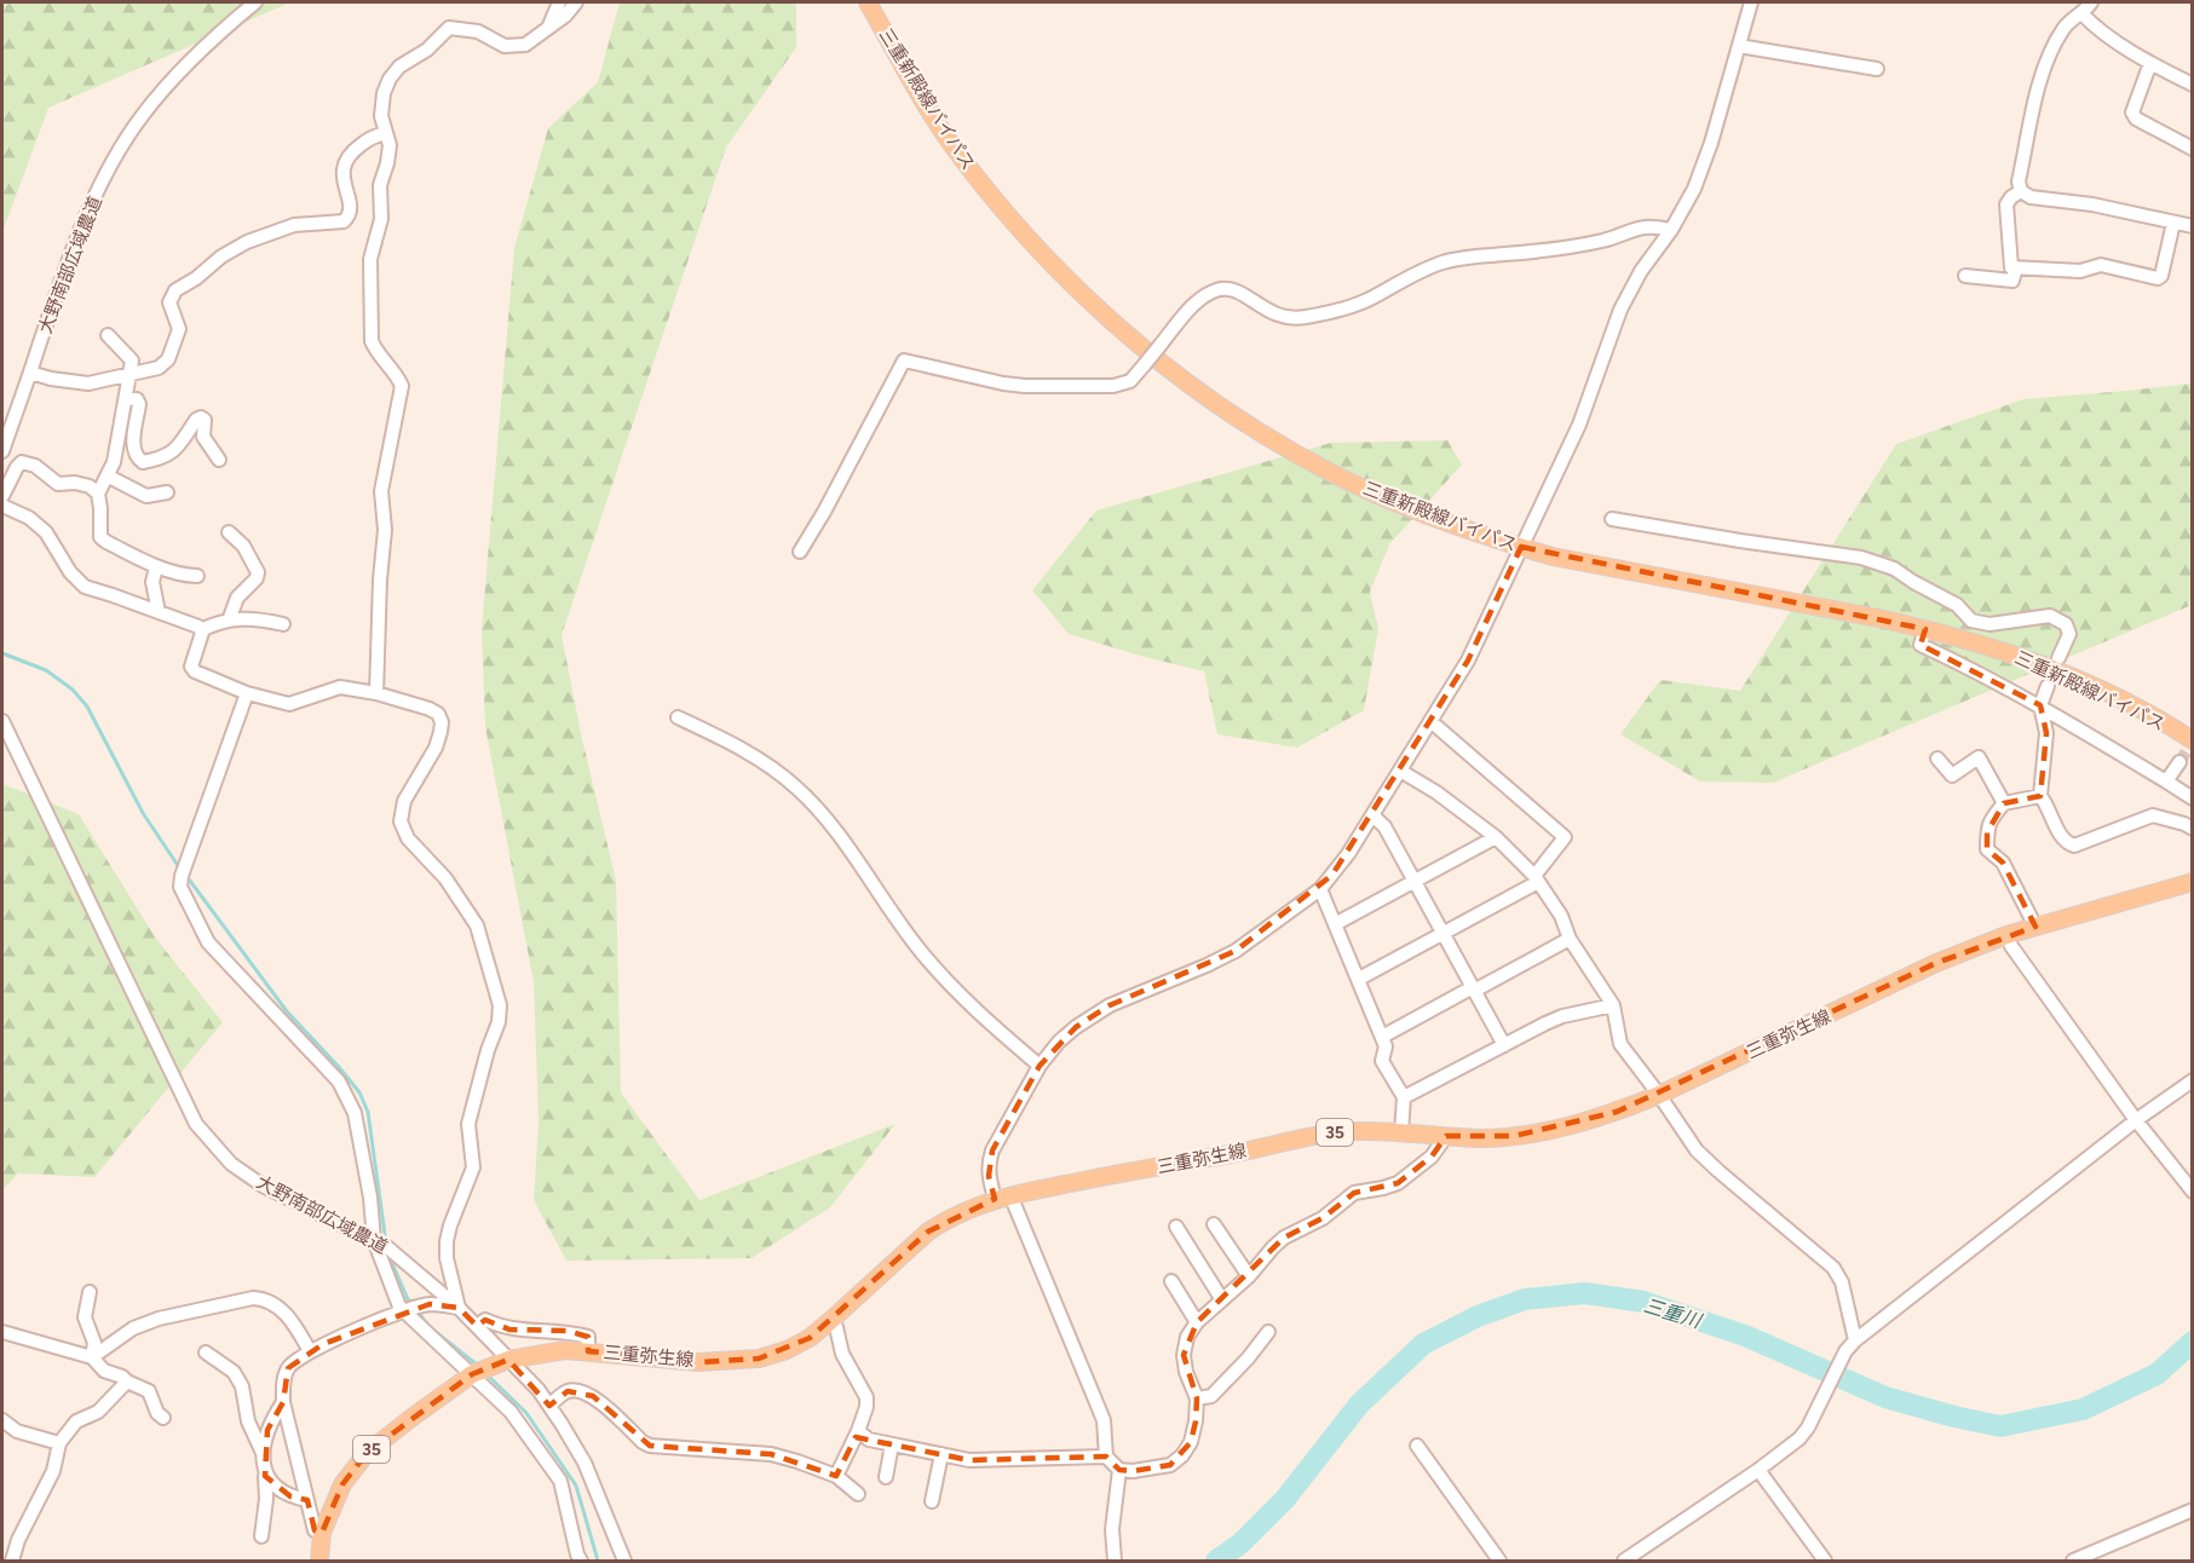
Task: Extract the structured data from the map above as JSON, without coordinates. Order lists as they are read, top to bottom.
{
  "streets": {
    "main road": ["三重新殿線バイパス", "三重弥生線", "35"],
    "street": ["大野南部広域農道"]
  },
  "crossings": [
    ["大野南部広域農道", "三重弥生線"]
  ],
  "water": ["三重川"]
}
